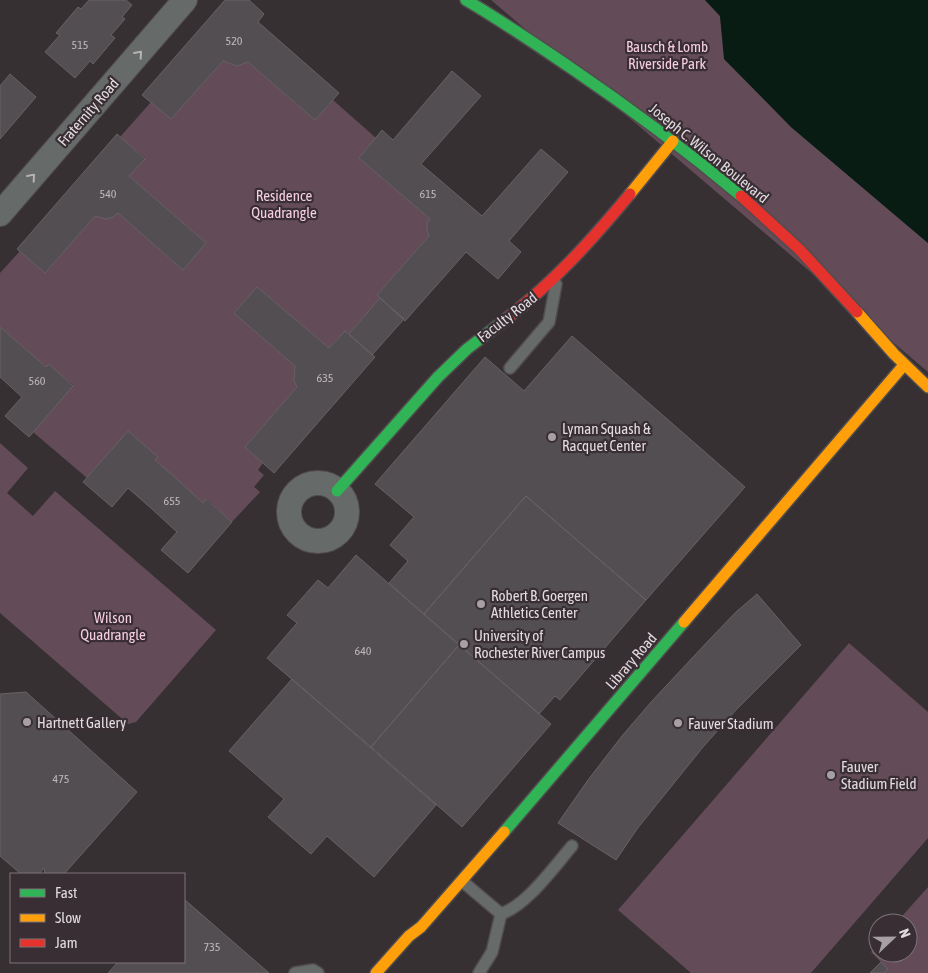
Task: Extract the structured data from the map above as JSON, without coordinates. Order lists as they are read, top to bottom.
{
  "streets": {
    "street": [
      "Fraternity Road",
      "Joseph C. Wilson Boulevard",
      "Faculty Road",
      "Library Road"
    ]
  },
  "crossings": [
    ["Joseph C. Wilson Boulevard", "Faculty Road"],
    ["Joseph C. Wilson Boulevard", "Library Road"]
  ],
  "one_way": ["Fraternity Road"],
  "parks": ["Bausch & Lomb Riverside Park", "Residence Quadrangle", "Wilson Quadrangle"],
  "places": [
    "Lyman Squash & Racquet Center",
    "Robert B. Goergen Athletics Center",
    "University of Rochester River Campus",
    "Hartnett Gallery",
    "Fauver Stadium",
    "Fauver Stadium Field"
  ],
  "house_numbers": [
    "520",
    "515",
    "540",
    "615",
    "635",
    "560",
    "655",
    "640",
    "475",
    "735"
  ],
  "legend": ["Fast", "Slow", "Jam"],
  "north": "right"
}
